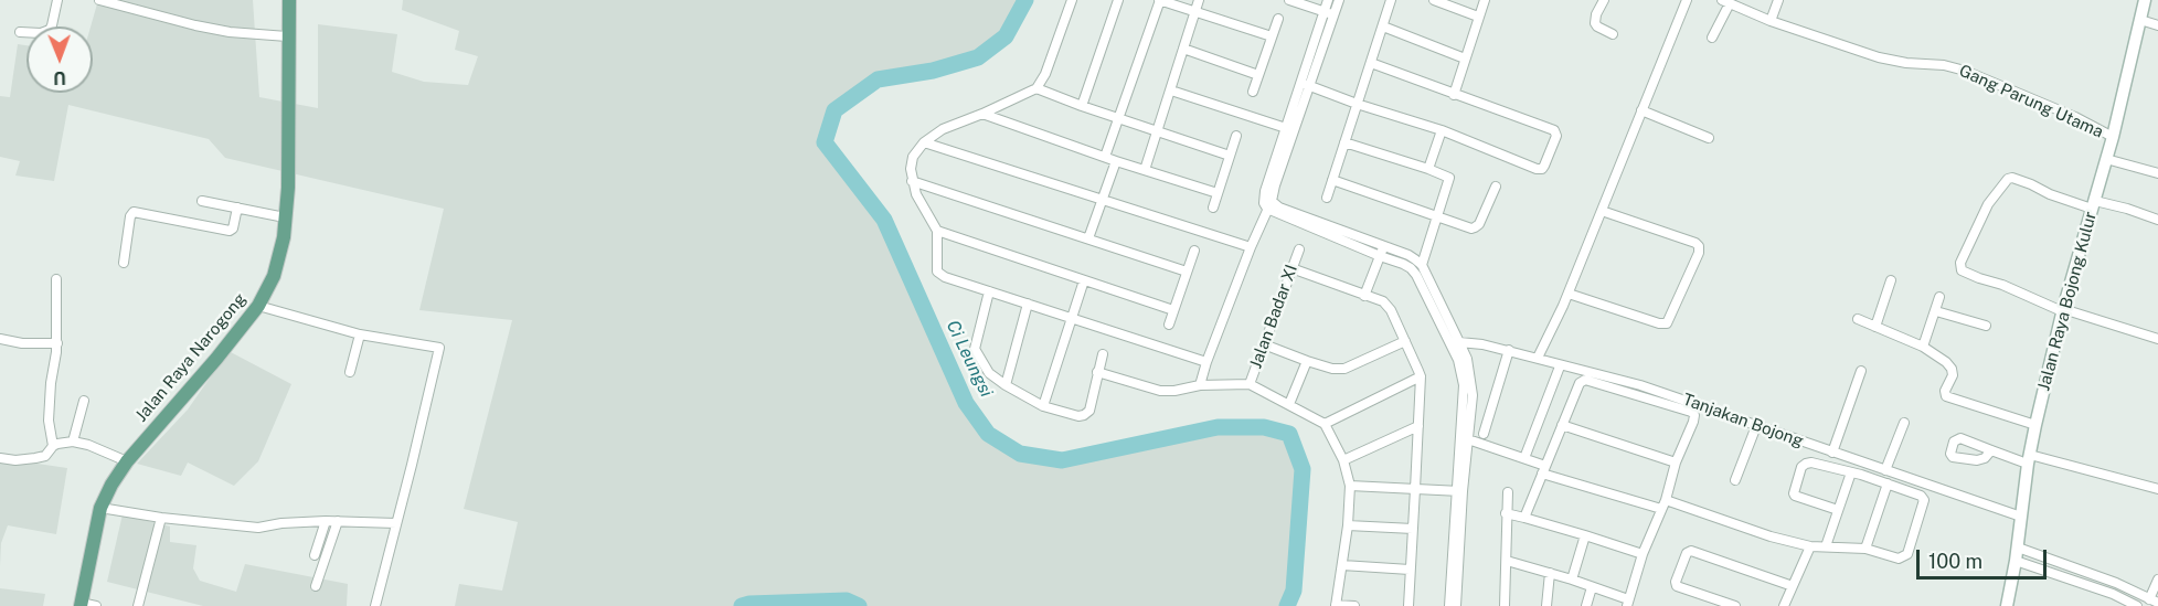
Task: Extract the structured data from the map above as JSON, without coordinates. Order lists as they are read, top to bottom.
{
  "streets": {
    "main road": ["Jalan Raya Bojong Kulur", "Jalan Raya Narogong"],
    "street": ["Gang Parung Utama", "Jalan Badar XI", "Tanjakan Bojong"]
  },
  "crossings": [
    ["Gang Parung Utama", "Jalan Raya Bojong Kulur"],
    ["Jalan Raya Bojong Kulur", "Tanjakan Bojong"]
  ],
  "water": ["Ci Leungsi"],
  "scale_bar": "100 m",
  "north": "bottom"
}
